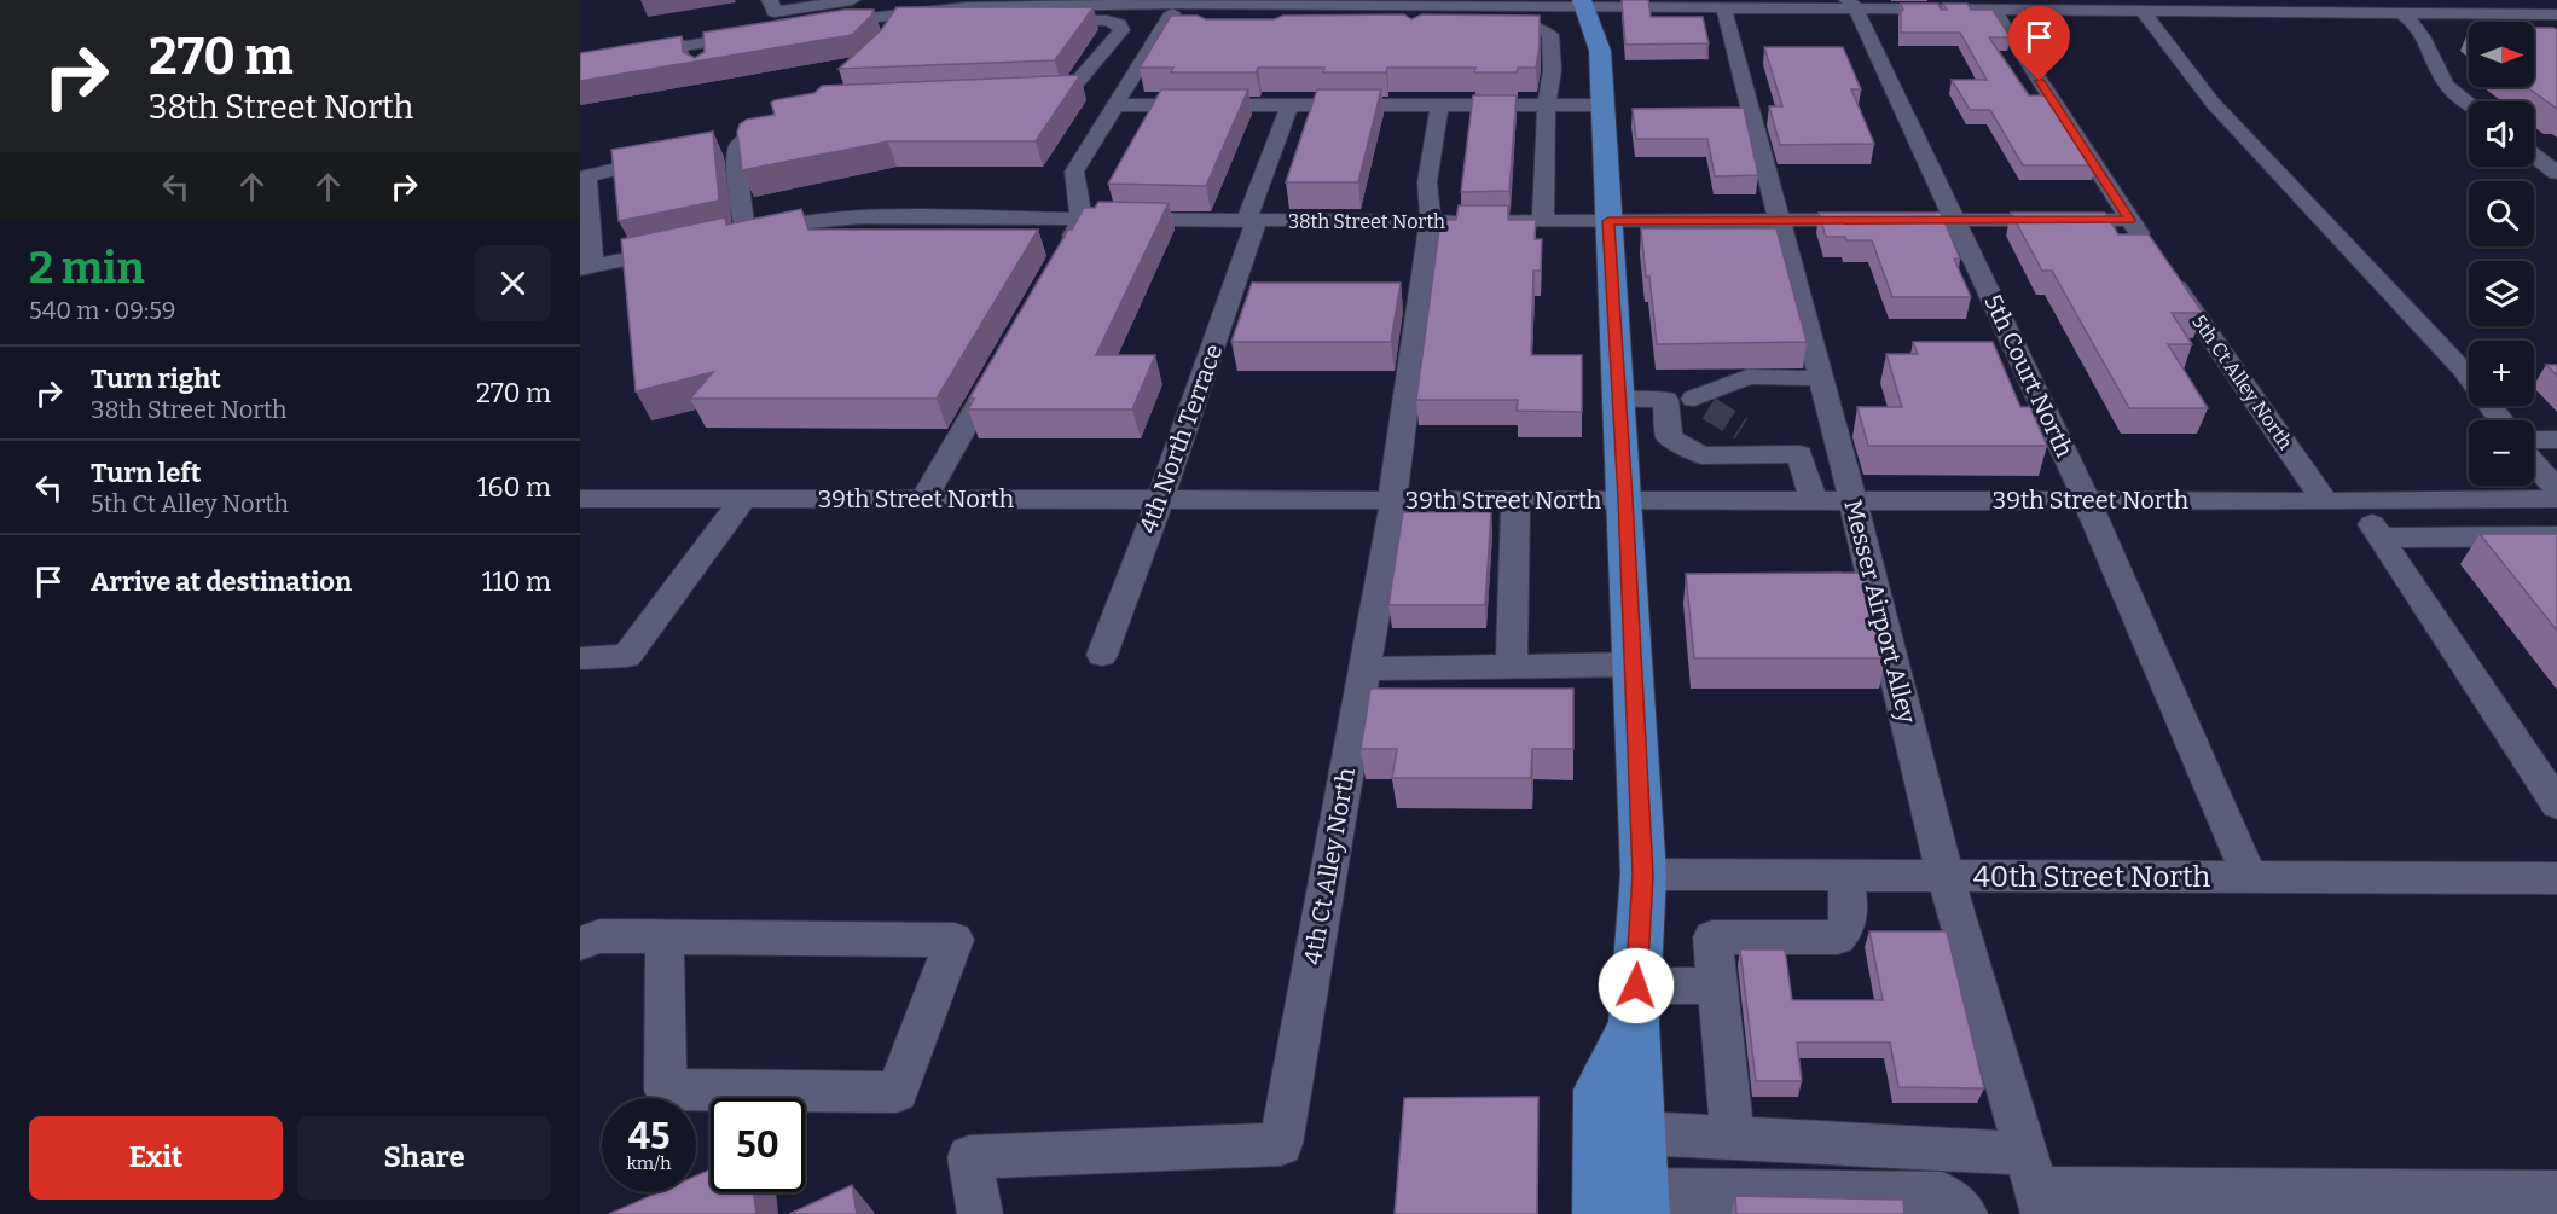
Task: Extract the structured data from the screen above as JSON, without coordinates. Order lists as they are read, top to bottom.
{
  "streets": {
    "street": [
      "38th Street North",
      "5th Court North",
      "5th Ct Alley North",
      "4th North Terrace",
      "39th Street North",
      "Messer Airport Alley",
      "4th Ct Alley North",
      "40th Street North"
    ]
  },
  "crossings": [
    ["38th Street North", "5th Court North"],
    ["38th Street North", "5th Ct Alley North"],
    ["38th Street North", "4th North Terrace"],
    ["38th Street North", "Messer Airport Alley"],
    ["38th Street North", "4th Ct Alley North"],
    ["5th Court North", "39th Street North"],
    ["5th Court North", "40th Street North"],
    ["5th Ct Alley North", "39th Street North"],
    ["4th North Terrace", "39th Street North"],
    ["39th Street North", "Messer Airport Alley"],
    ["39th Street North", "4th Ct Alley North"],
    ["Messer Airport Alley", "40th Street North"]
  ],
  "north": "right",
  "page": {
    "turn": ["270 m", "38th Street North"],
    "map_buttons": ["+", "−"],
    "heading": ["2 min", "540 m · 09:59"],
    "list": [
      {
        "name": "Turn right",
        "note": "38th Street North",
        "value": "270 m"
      },
      {
        "name": "Turn left",
        "note": "5th Ct Alley North",
        "value": "160 m"
      },
      {
        "name": "Arrive at destination",
        "value": "110 m"
      }
    ],
    "speed": "45 km/h",
    "limit": "50",
    "buttons": ["Exit", "Share"]
  }
}
